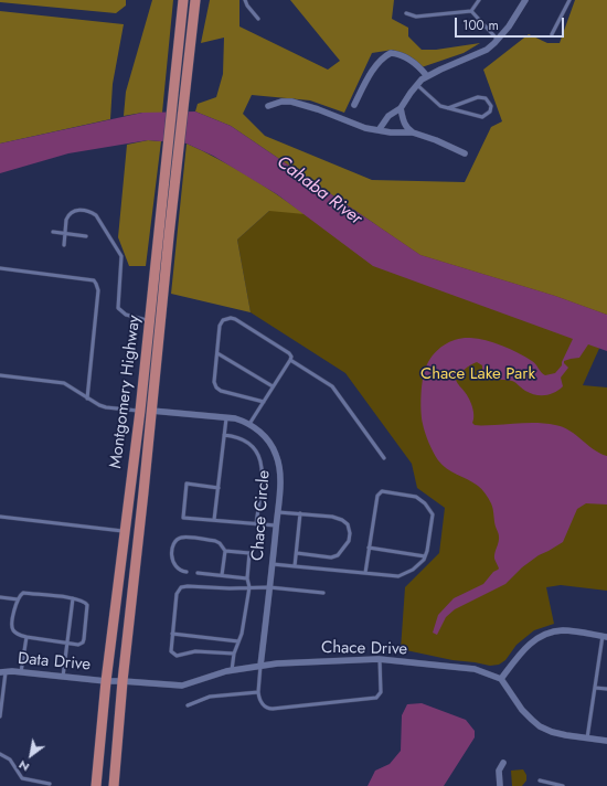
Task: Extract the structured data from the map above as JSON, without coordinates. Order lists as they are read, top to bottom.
{
  "streets": {
    "main road": ["Montgomery Highway"],
    "street": ["Chace Circle", "Chace Drive", "Data Drive"]
  },
  "crossings": [
    ["Montgomery Highway", "Chace Circle"],
    ["Montgomery Highway", "Chace Drive"],
    ["Montgomery Highway", "Data Drive"],
    ["Chace Circle", "Chace Drive"],
    ["Chace Drive", "Data Drive"]
  ],
  "water": ["Cahaba River"],
  "parks": ["Chace Lake Park"],
  "scale_bar": "100 m",
  "north": "bottom left"
}
